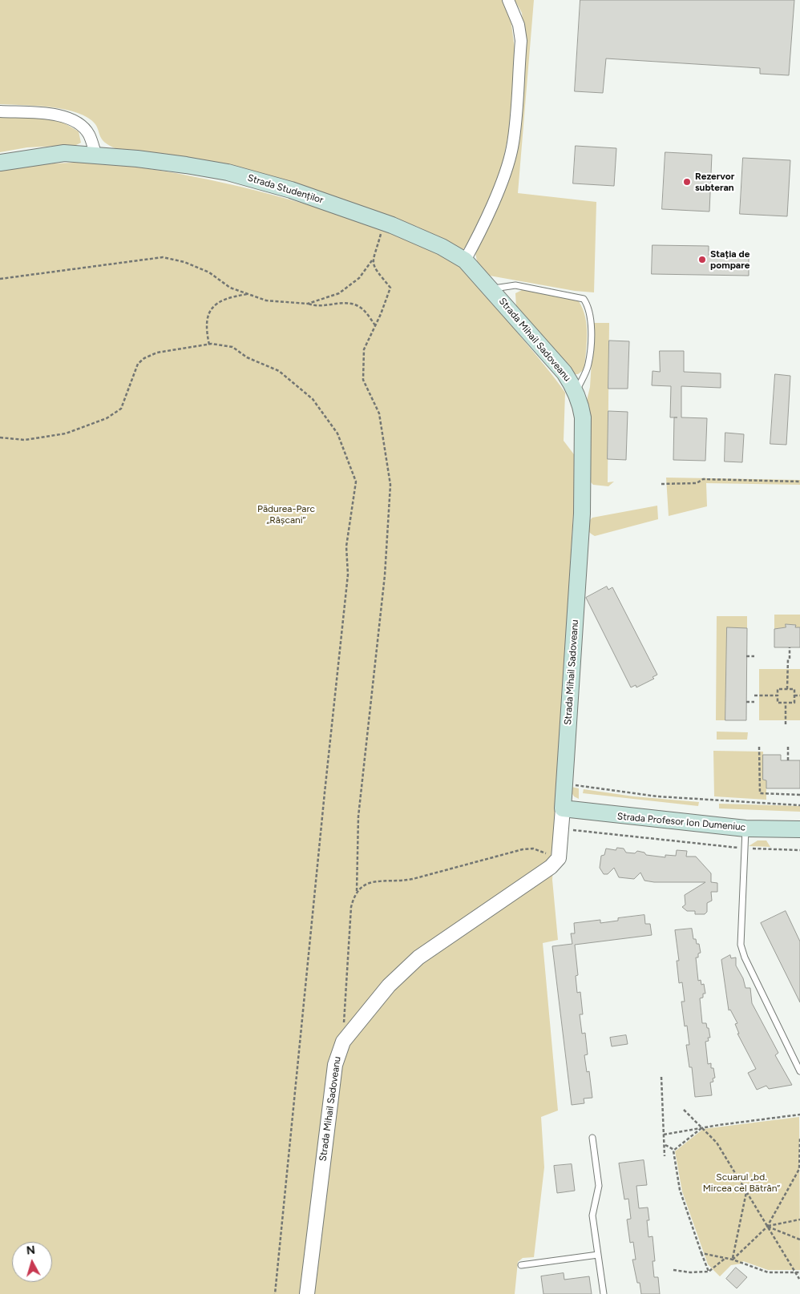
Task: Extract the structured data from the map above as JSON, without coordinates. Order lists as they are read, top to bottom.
{
  "streets": {
    "main road": ["Strada Studenților", "Strada Mihail Sadoveanu", "Strada Profesor Ion Dumeniuc"]
  },
  "crossings": [
    ["Strada Studenților", "Strada Mihail Sadoveanu"],
    ["Strada Mihail Sadoveanu", "Strada Profesor Ion Dumeniuc"]
  ],
  "parks": ["Pădurea-Parc „Râșcani”", "Scuarul „bd. Mircea cel Bătrân”"],
  "places": ["Rezervor subteran", "Stația de pompare"],
  "north": "top"
}
